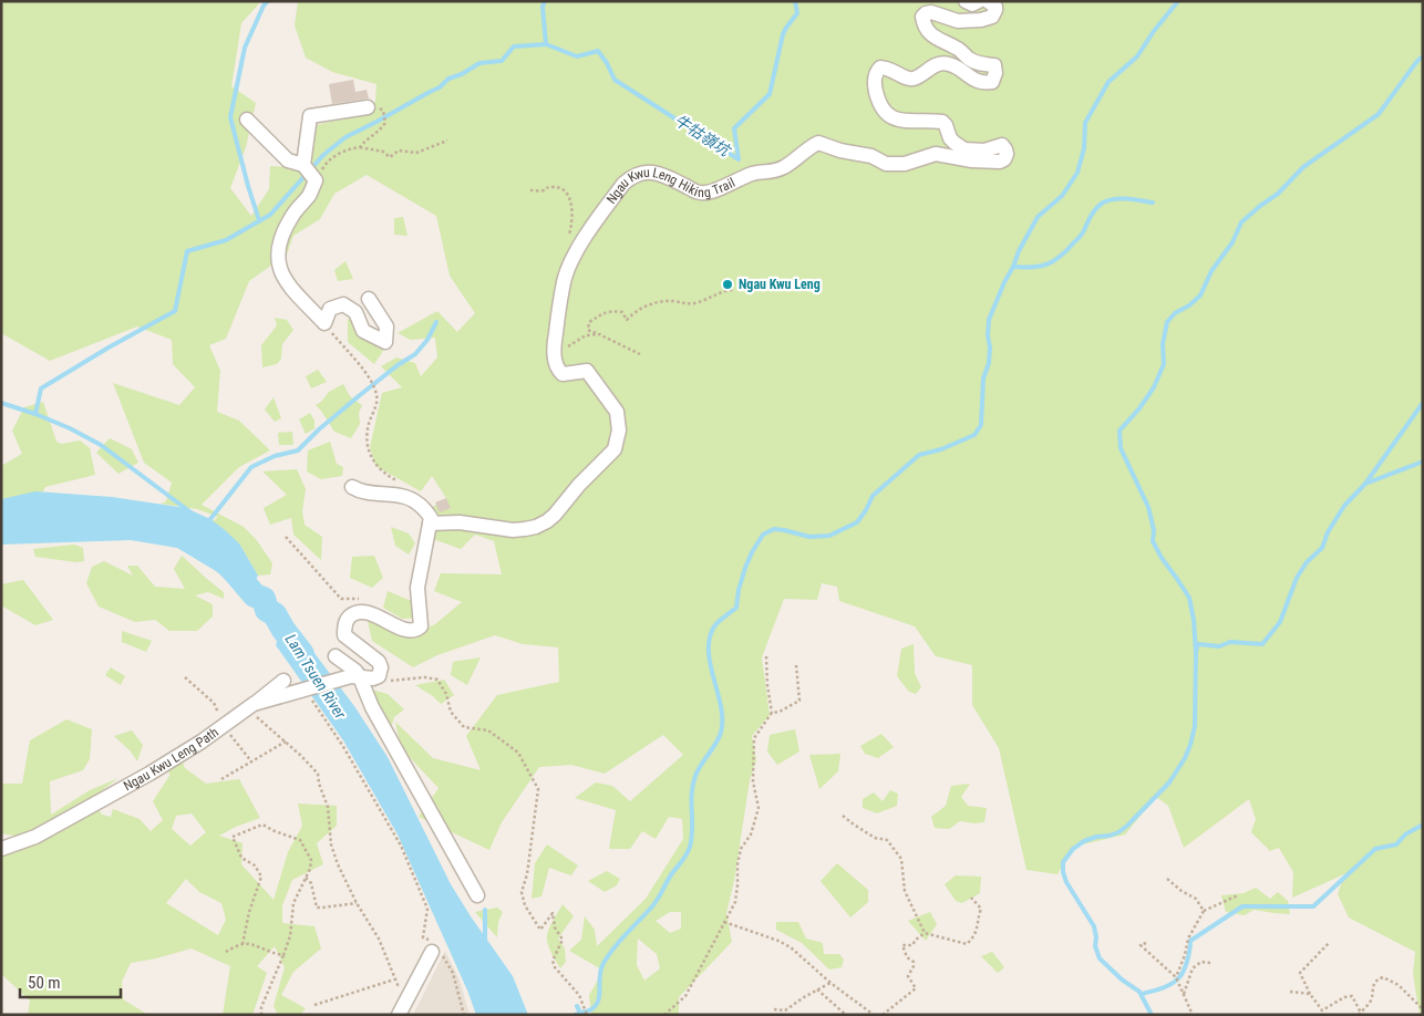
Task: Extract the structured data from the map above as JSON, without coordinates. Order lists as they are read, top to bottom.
{
  "streets": {
    "street": ["Ngau Kwu Leng Hiking Trail", "Ngau Kwu Leng Path"]
  },
  "water": ["牛牯嶺坑", "Lam Tsuen River"],
  "places": ["Ngau Kwu Leng"],
  "scale_bar": "50 m"
}
